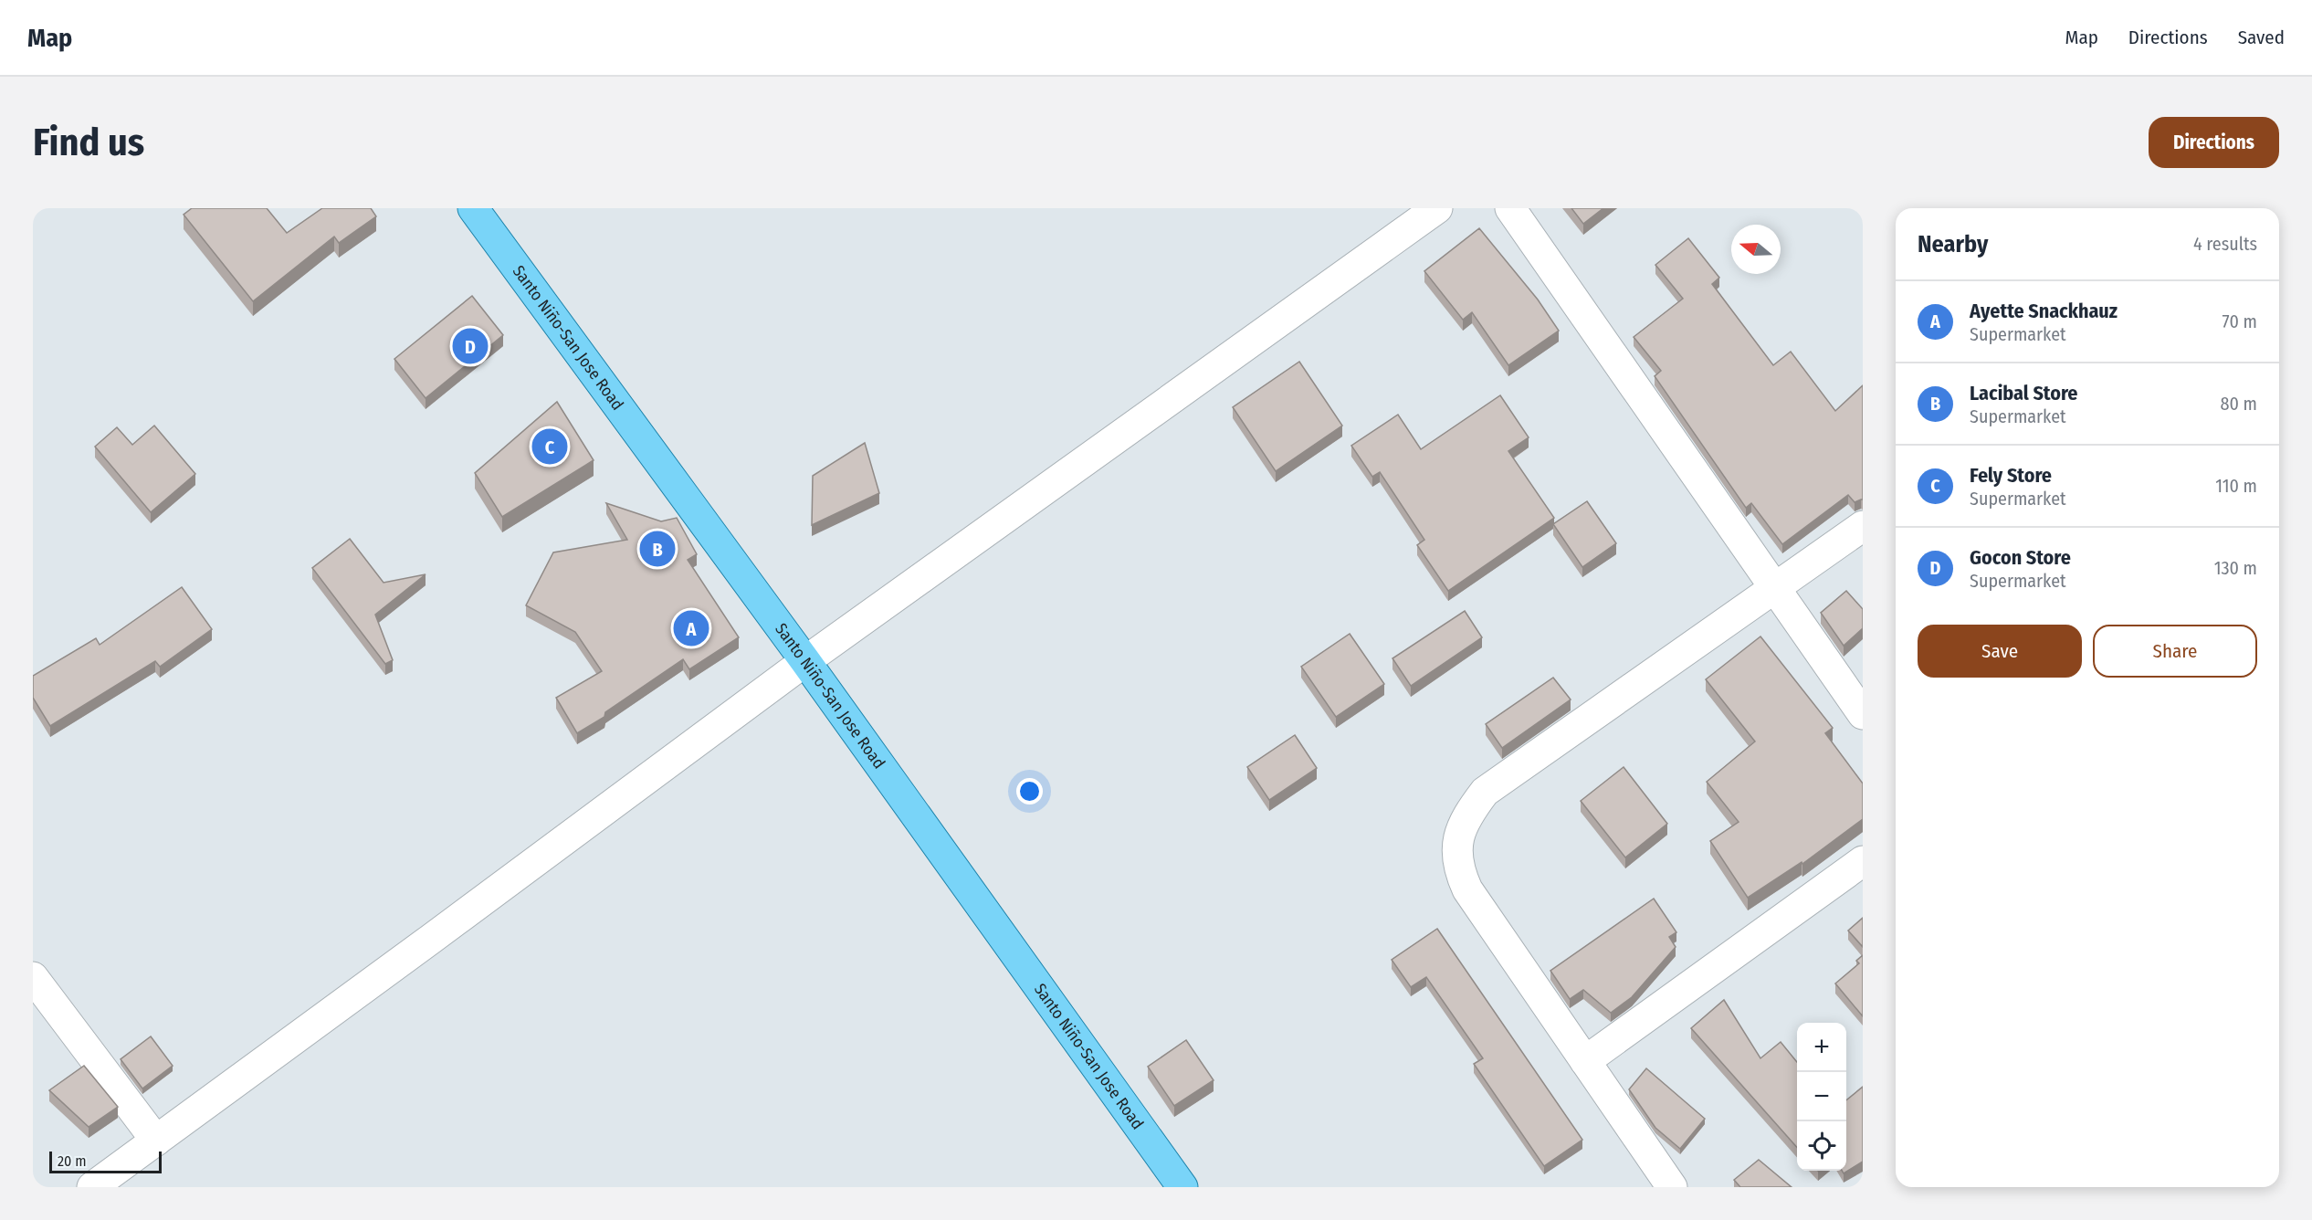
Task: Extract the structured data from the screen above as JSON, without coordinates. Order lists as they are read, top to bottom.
{
  "streets": {
    "main road": ["Santo Niño-San Jose Road"]
  },
  "scale_bar": "20 m",
  "north": "left",
  "page": {
    "header": "Map",
    "nav": ["Map", "Directions", "Saved"],
    "buttons": [
      "Directions",
      ["Save", "Share"]
    ],
    "title": "Find us",
    "heading": ["Nearby", "4 results"],
    "list": [
      {
        "mark": "A",
        "name": "Ayette Snackhauz",
        "note": "Supermarket",
        "value": "70 m"
      },
      {
        "mark": "B",
        "name": "Lacibal Store",
        "note": "Supermarket",
        "value": "80 m"
      },
      {
        "mark": "C",
        "name": "Fely Store",
        "note": "Supermarket",
        "value": "110 m"
      },
      {
        "mark": "D",
        "name": "Gocon Store",
        "note": "Supermarket",
        "value": "130 m"
      }
    ],
    "pins": [
      "D",
      "C",
      "B",
      "A"
    ],
    "map_buttons": ["+", "−"],
    "scale": "20 m"
  }
}
